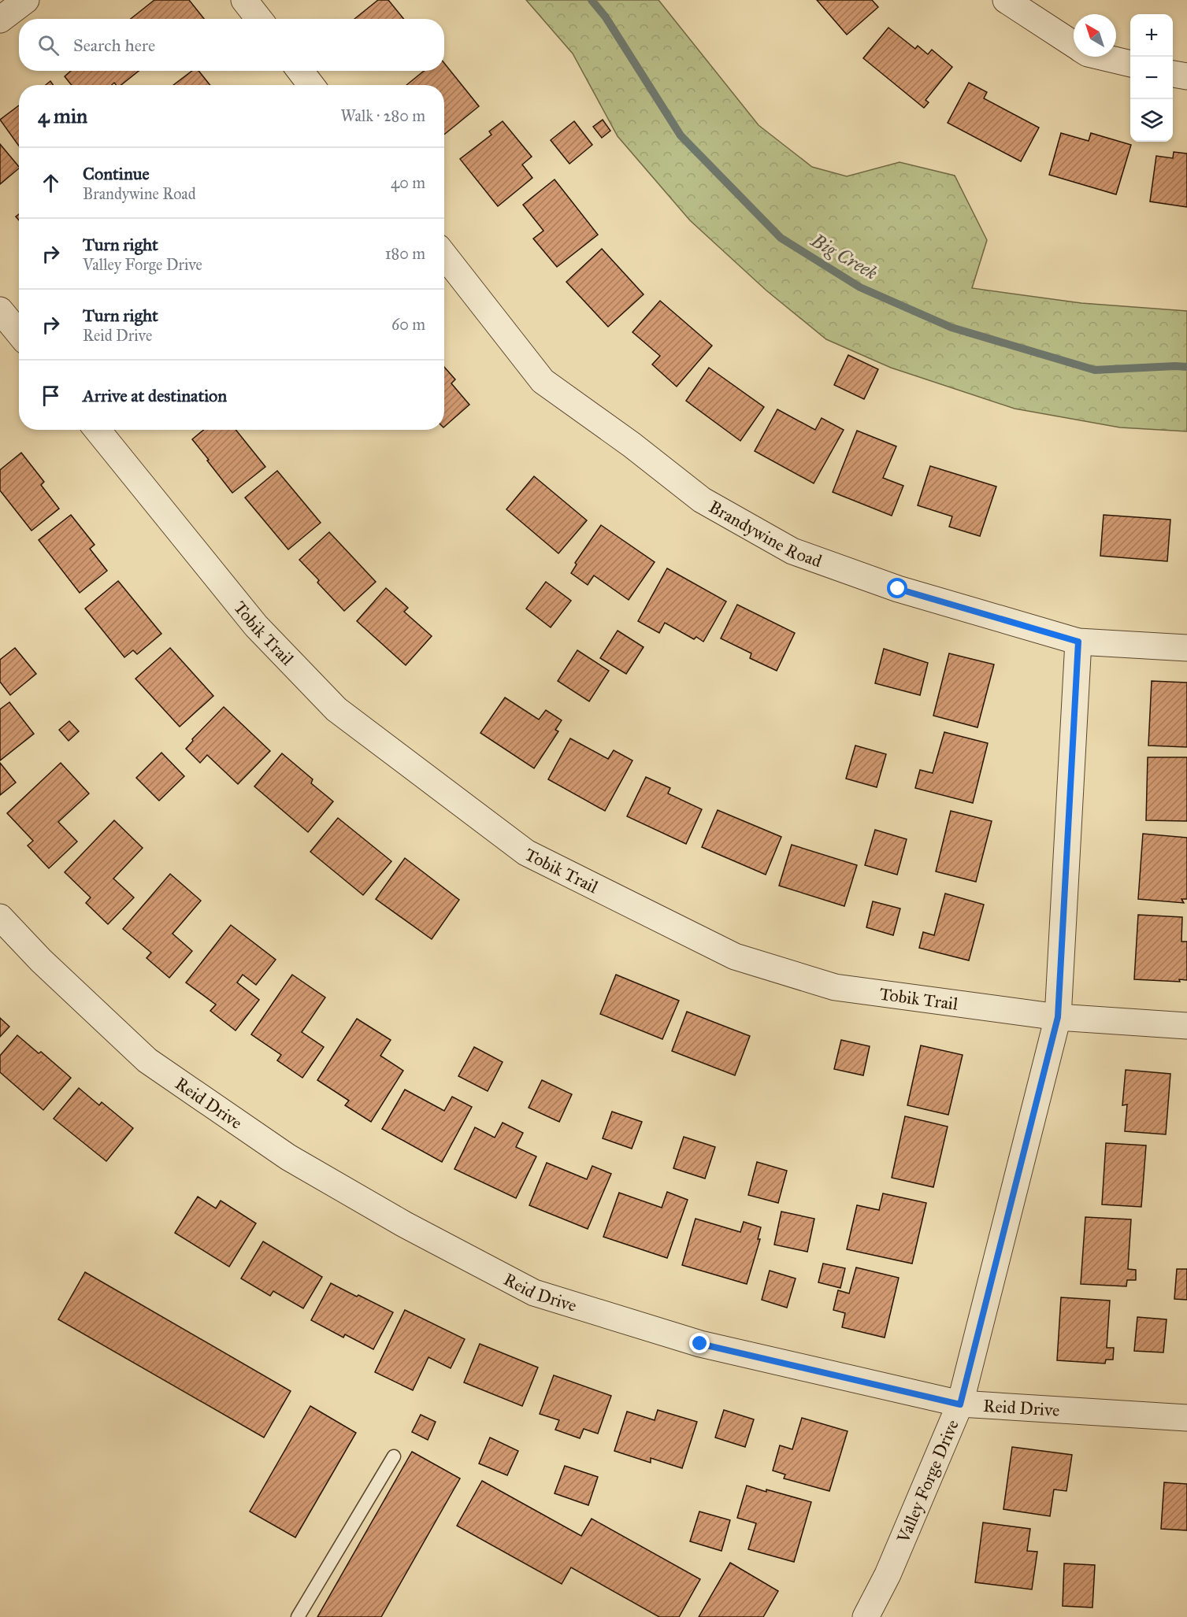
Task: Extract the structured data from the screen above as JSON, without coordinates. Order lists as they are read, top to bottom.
{
  "streets": {
    "street": [
      "Brandywine Road",
      "Tobik Trail",
      "Reid Drive",
      "Valley Forge Drive"
    ]
  },
  "crossings": [
    ["Brandywine Road", "Valley Forge Drive"],
    ["Tobik Trail", "Valley Forge Drive"],
    ["Reid Drive", "Valley Forge Drive"]
  ],
  "water": ["Big Creek"],
  "north": "top left",
  "page": {
    "map_buttons": ["+", "−"],
    "search": "Search here",
    "heading": ["4 min", "Walk · 280 m"],
    "list": [
      ["Continue", "Brandywine Road", "40 m"],
      ["Turn right", "Valley Forge Drive", "180 m"],
      ["Turn right", "Reid Drive", "60 m"],
      "Arrive at destination"
    ]
  }
}
